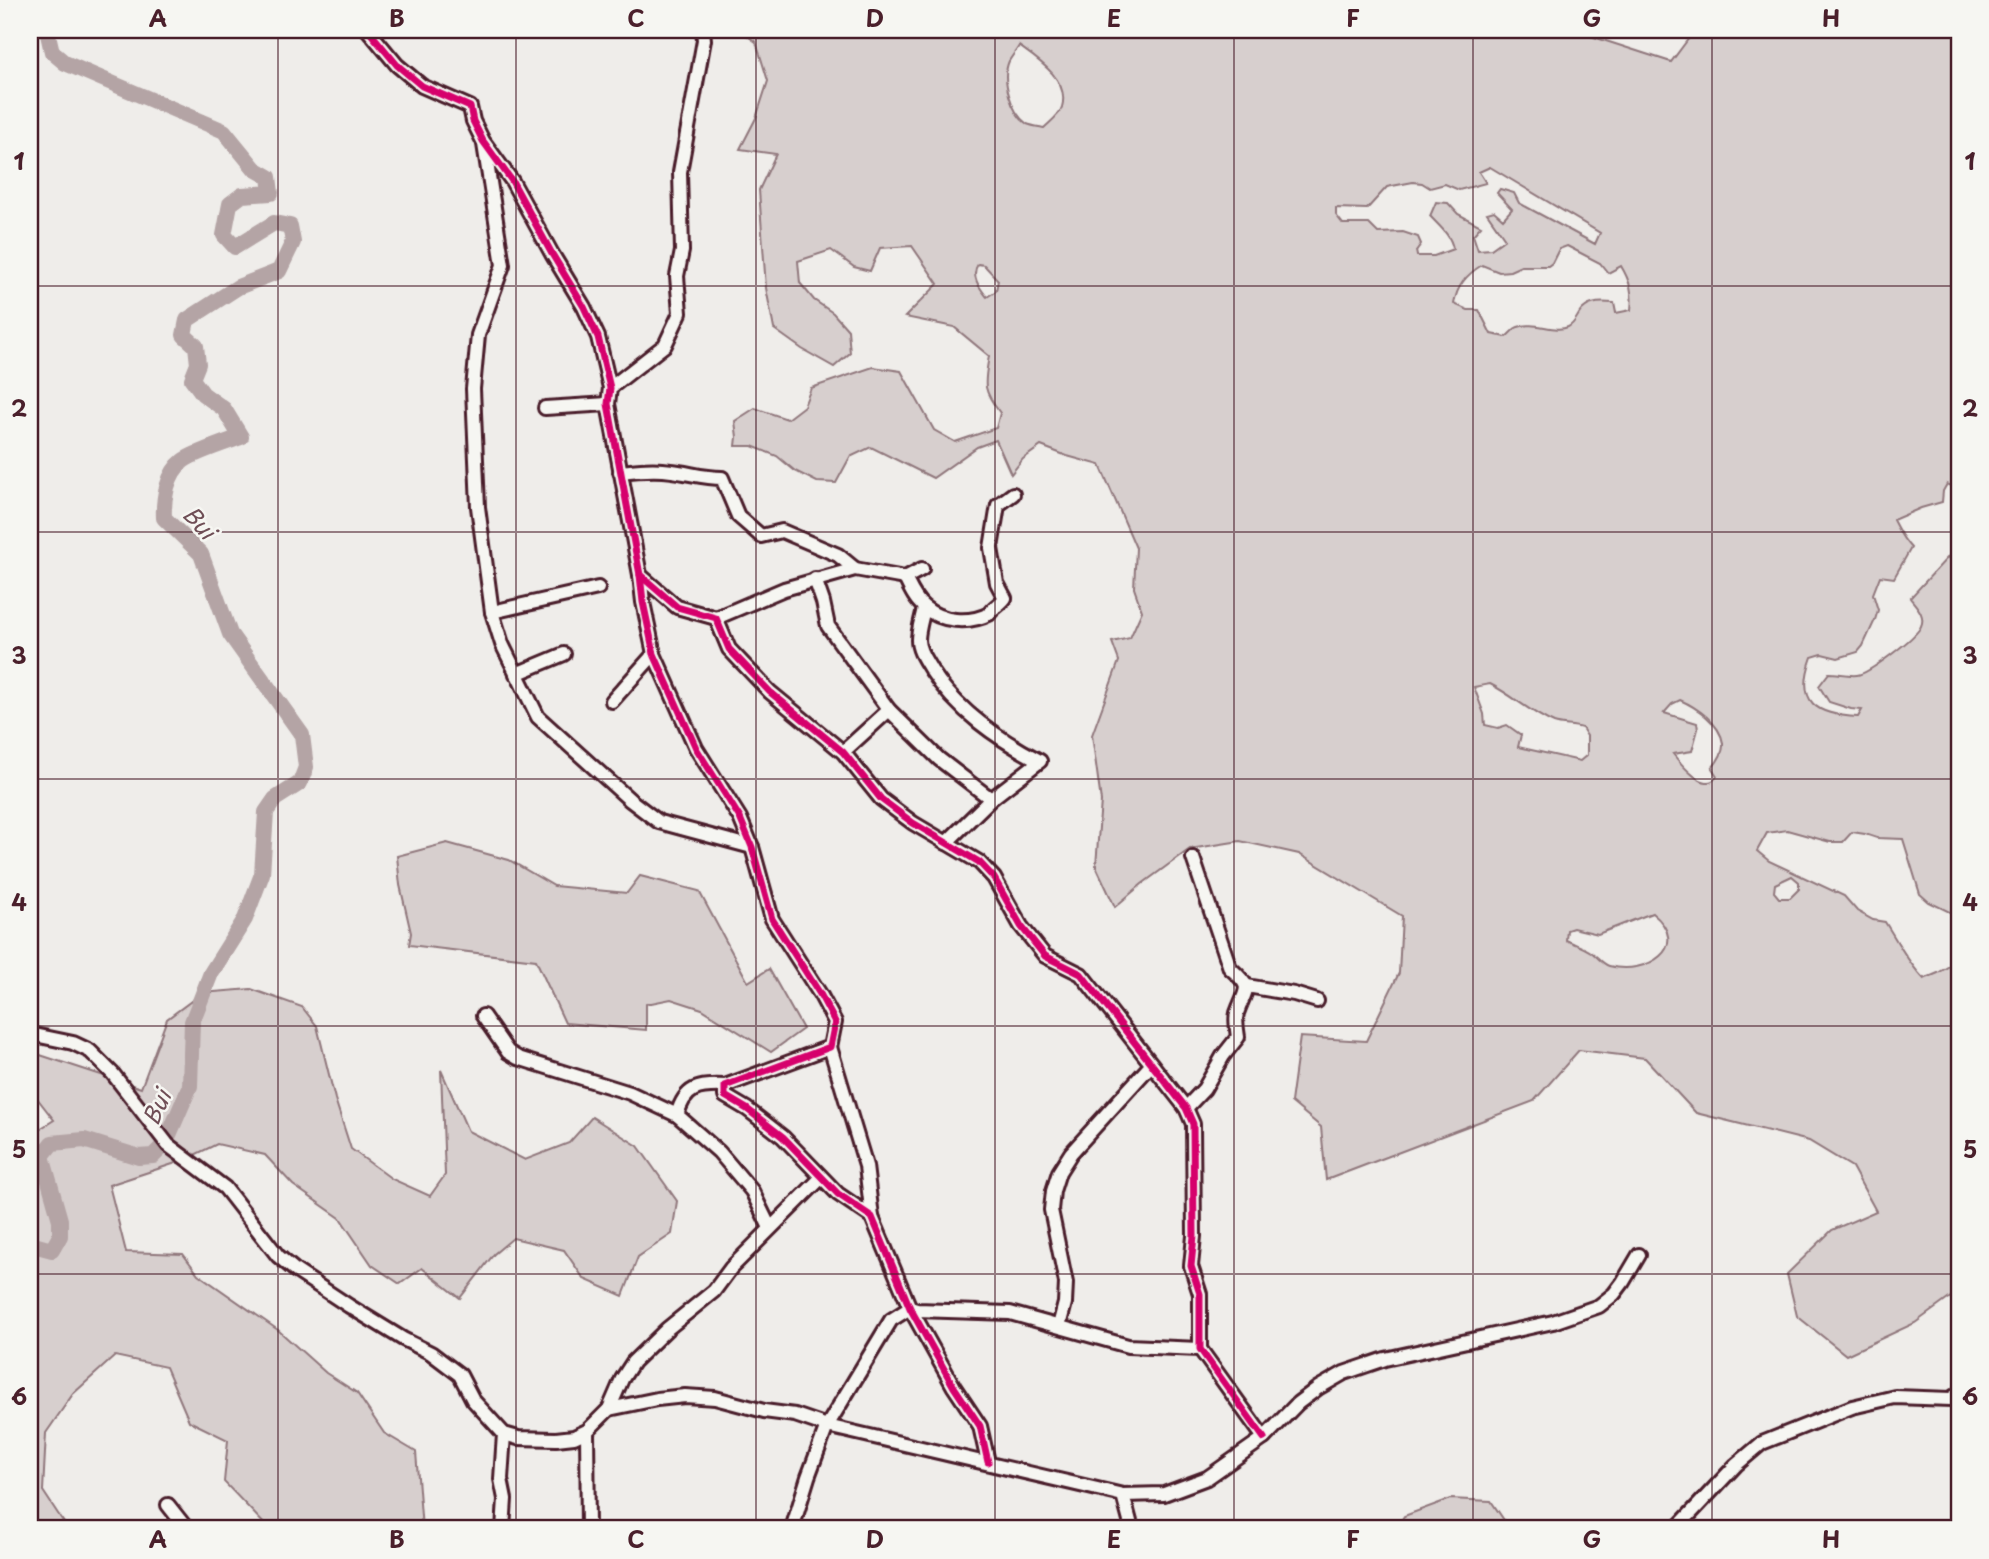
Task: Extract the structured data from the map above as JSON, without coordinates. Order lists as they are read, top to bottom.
{
  "water": ["Bui"],
  "grid": {
    "columns": [
      "A",
      "B",
      "C",
      "D",
      "E",
      "F",
      "G",
      "H"
    ],
    "rows": [
      "1",
      "2",
      "3",
      "4",
      "5",
      "6"
    ]
  }
}
